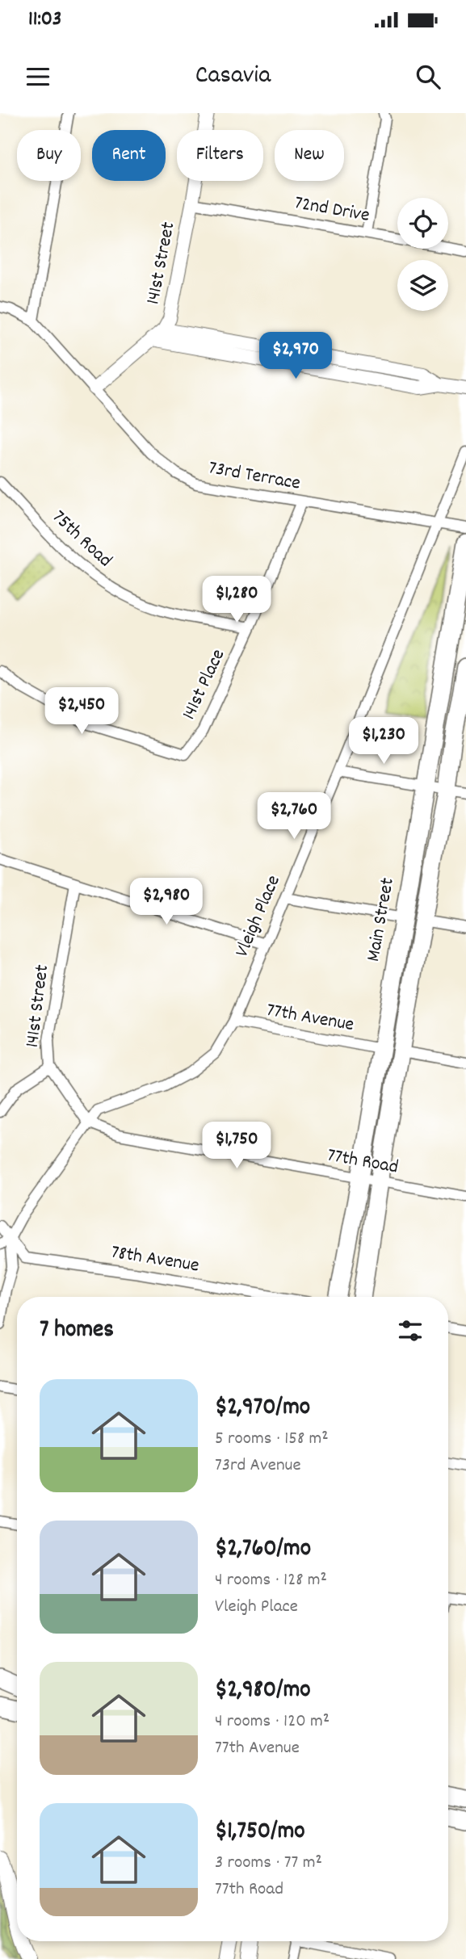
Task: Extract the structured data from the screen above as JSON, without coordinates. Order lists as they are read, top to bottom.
{
  "streets": {
    "main road": ["Main Street"],
    "street": [
      "72nd Drive",
      "141st Street",
      "73rd Terrace",
      "75th Road",
      "141st Place",
      "Vleigh Place",
      "77th Avenue",
      "77th Road",
      "78th Avenue"
    ]
  },
  "crossings": [
    ["72nd Drive", "141st Street"],
    ["141st Street", "73rd Terrace"],
    ["73rd Terrace", "141st Place"],
    ["73rd Terrace", "Vleigh Place"],
    ["75th Road", "141st Place"],
    ["Vleigh Place", "77th Avenue"],
    ["Vleigh Place", "77th Road"],
    ["Vleigh Place", "78th Avenue"],
    ["Main Street", "77th Avenue"],
    ["Main Street", "77th Road"]
  ],
  "page": {
    "status": "11:03",
    "header": "Casavia",
    "chip": [
      "Buy",
      "Rent",
      "Filters",
      "New"
    ],
    "price": [
      "$2,970",
      "$1,280",
      "$2,450",
      "$1,230",
      "$2,760",
      "$2,980",
      "$1,750"
    ],
    "heading": "7 homes",
    "list": [
      {
        "name": "$2,970/mo",
        "note": "5 rooms · 158 m² · 73rd Avenue"
      },
      {
        "name": "$2,760/mo",
        "note": "4 rooms · 128 m² · Vleigh Place"
      },
      {
        "name": "$2,980/mo",
        "note": "4 rooms · 120 m² · 77th Avenue"
      },
      {
        "name": "$1,750/mo",
        "note": "3 rooms · 77 m² · 77th Road"
      }
    ]
  }
}
